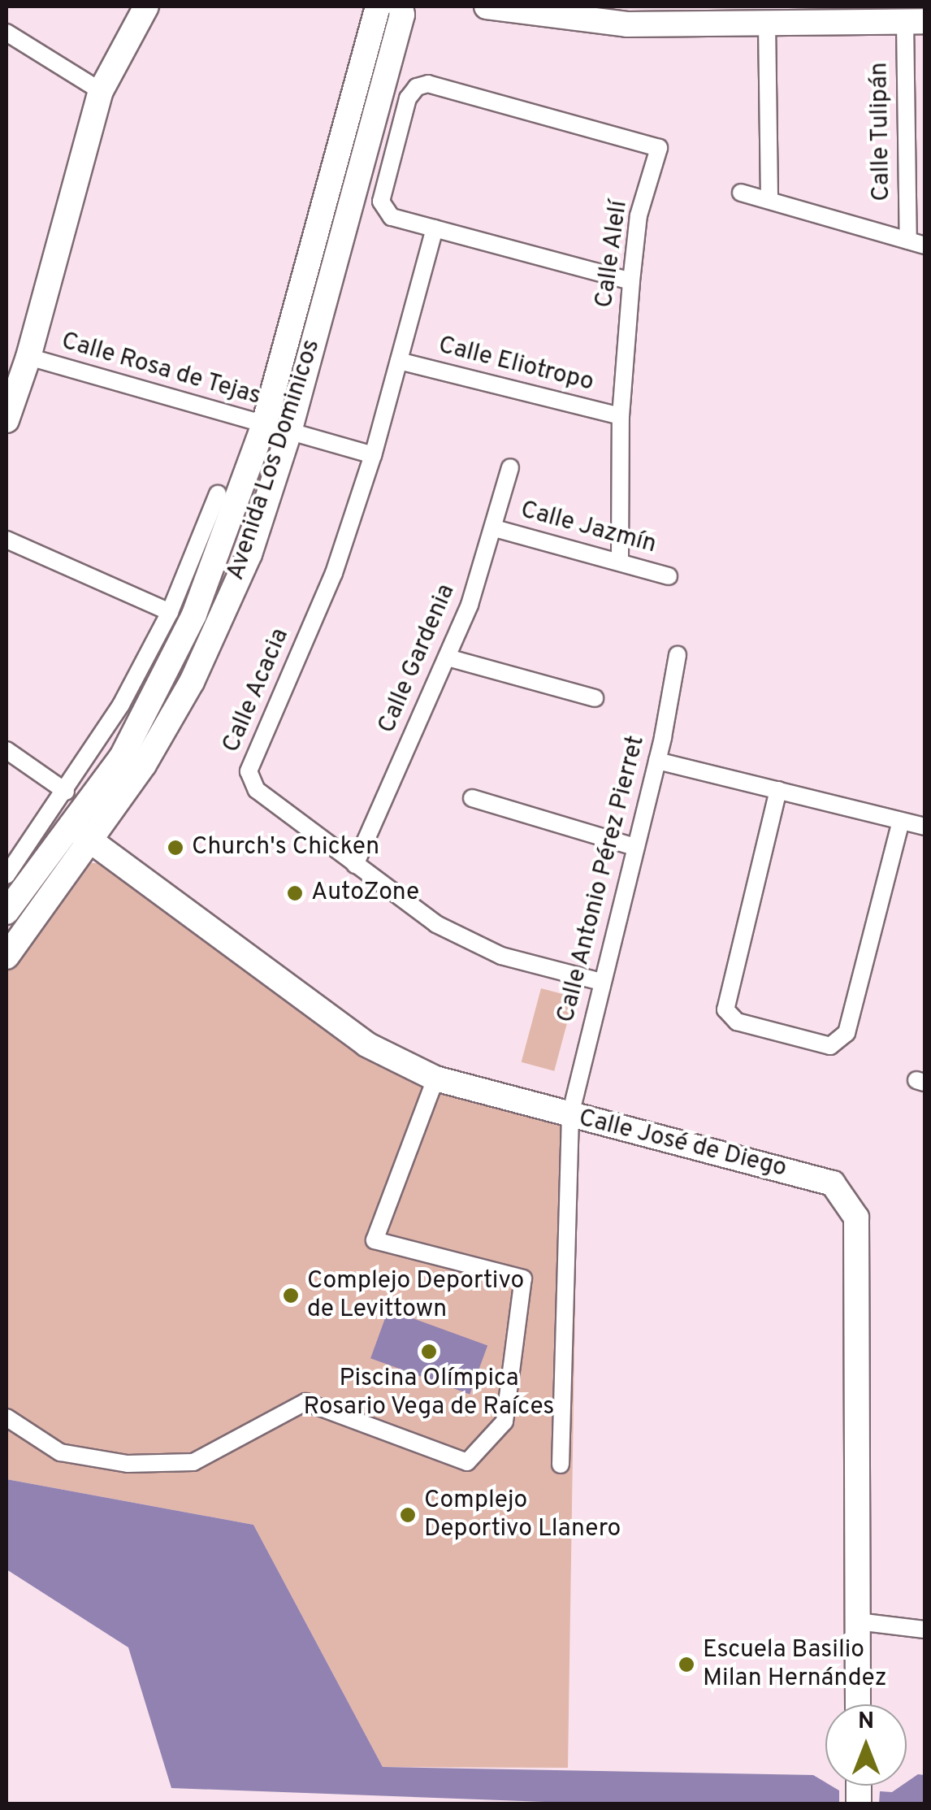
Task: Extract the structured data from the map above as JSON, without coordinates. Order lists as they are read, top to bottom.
{
  "streets": {
    "street": [
      "Calle Tulipán",
      "Calle Alelí",
      "Calle Eliotropo",
      "Calle Rosa de Tejas",
      "Avenida Los Dominicos",
      "Calle Jazmín",
      "Calle Gardenia",
      "Calle Acacia",
      "Calle Antonio Pérez Pierret",
      "Calle José de Diego"
    ]
  },
  "crossings": [
    ["Calle Alelí", "Calle Eliotropo"],
    ["Calle Alelí", "Calle Jazmín"],
    ["Calle Alelí", "Calle Acacia"],
    ["Calle Eliotropo", "Calle Acacia"],
    ["Calle Rosa de Tejas", "Avenida Los Dominicos"],
    ["Calle Rosa de Tejas", "Calle Acacia"],
    ["Avenida Los Dominicos", "Calle José de Diego"],
    ["Calle Jazmín", "Calle Gardenia"],
    ["Calle Gardenia", "Calle Acacia"],
    ["Calle Acacia", "Calle Antonio Pérez Pierret"],
    ["Calle Antonio Pérez Pierret", "Calle José de Diego"]
  ],
  "places": [
    "Church's Chicken",
    "AutoZone",
    "Complejo Deportivo de Levittown",
    "Piscina Olímpica Rosario Vega de Raíces",
    "Complejo Deportivo Llanero",
    "Escuela Basilio Milan Hernández"
  ],
  "north": "top"
}
